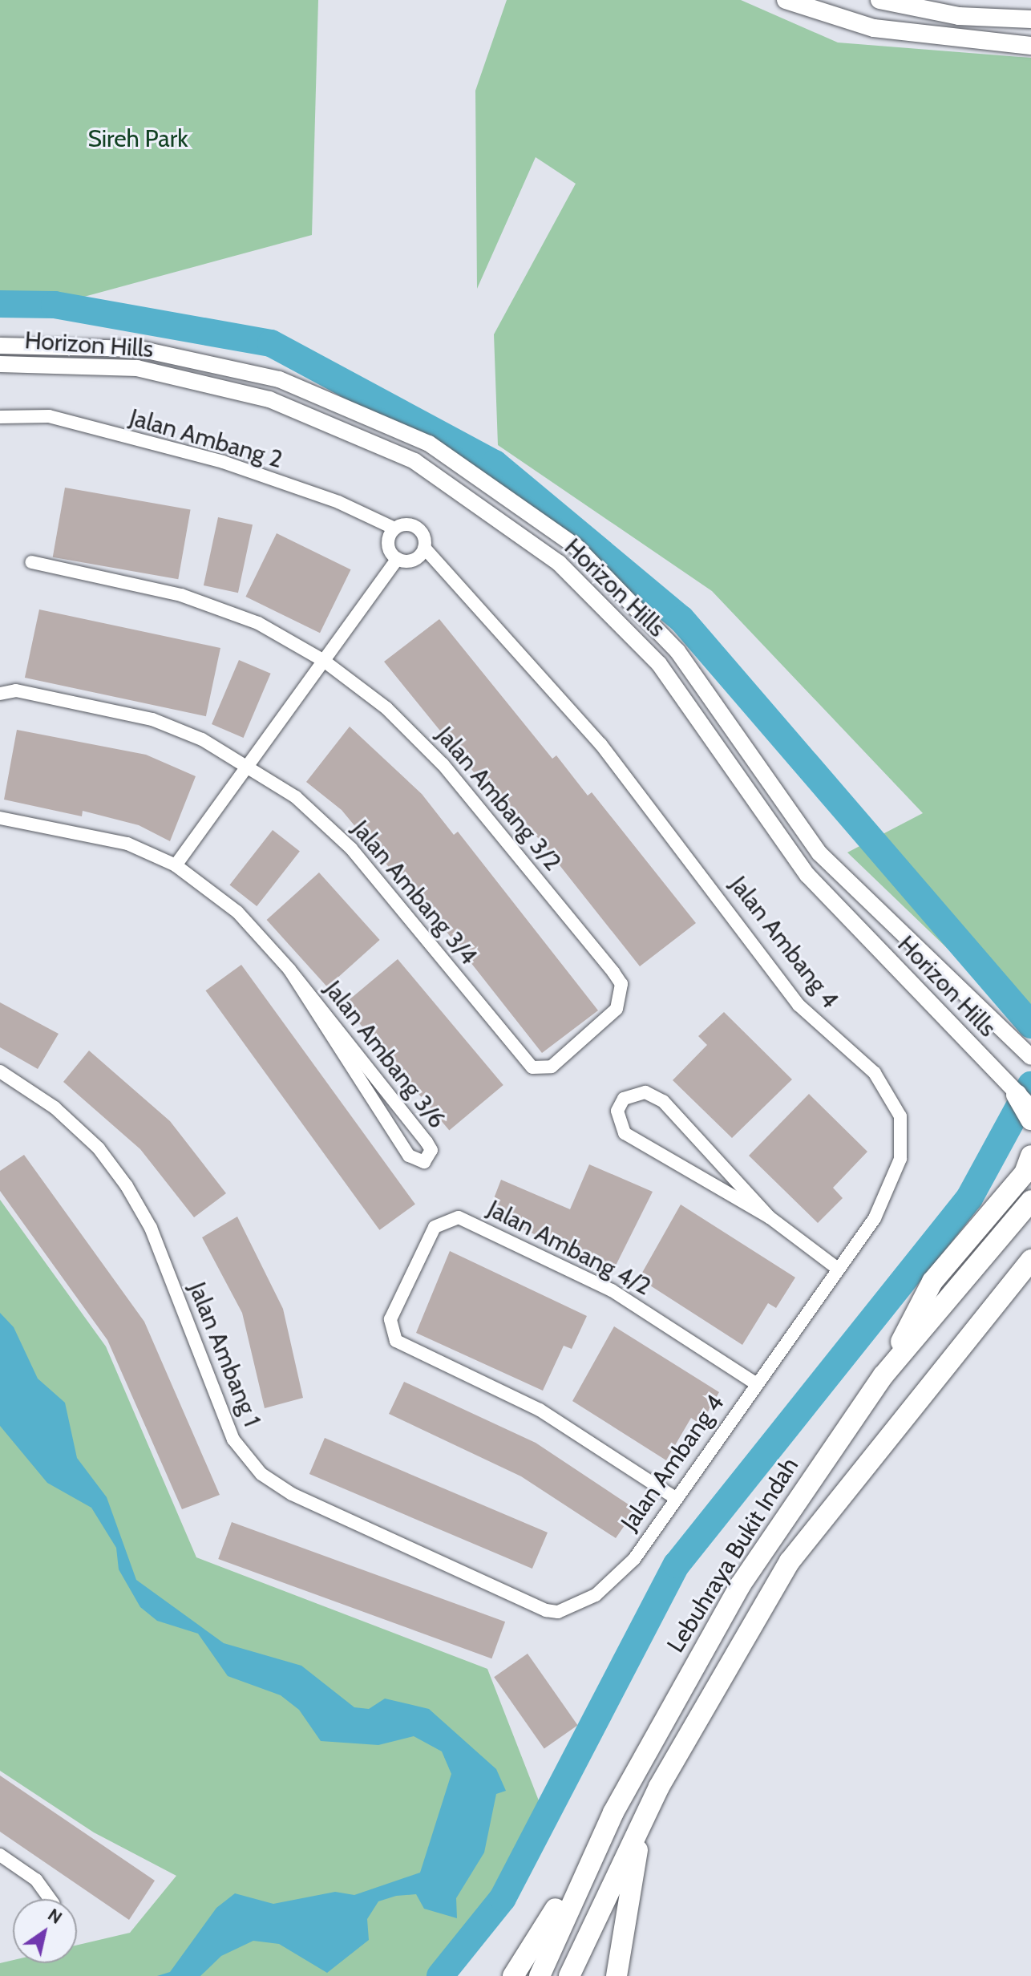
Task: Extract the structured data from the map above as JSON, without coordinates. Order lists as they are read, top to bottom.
{
  "streets": {
    "highway": ["Lebuhraya Bukit Indah"],
    "street": [
      "Horizon Hills",
      "Jalan Ambang 2",
      "Jalan Ambang 3/2",
      "Jalan Ambang 3/4",
      "Jalan Ambang 4",
      "Jalan Ambang 3/6",
      "Jalan Ambang 4/2",
      "Jalan Ambang 1"
    ]
  },
  "crossings": [
    ["Jalan Ambang 2", "Jalan Ambang 4"],
    ["Jalan Ambang 3/2", "Jalan Ambang 3/4"],
    ["Jalan Ambang 4", "Jalan Ambang 4/2"],
    ["Jalan Ambang 4", "Jalan Ambang 1"]
  ],
  "parks": ["Sireh Park"],
  "north": "top right"
}
